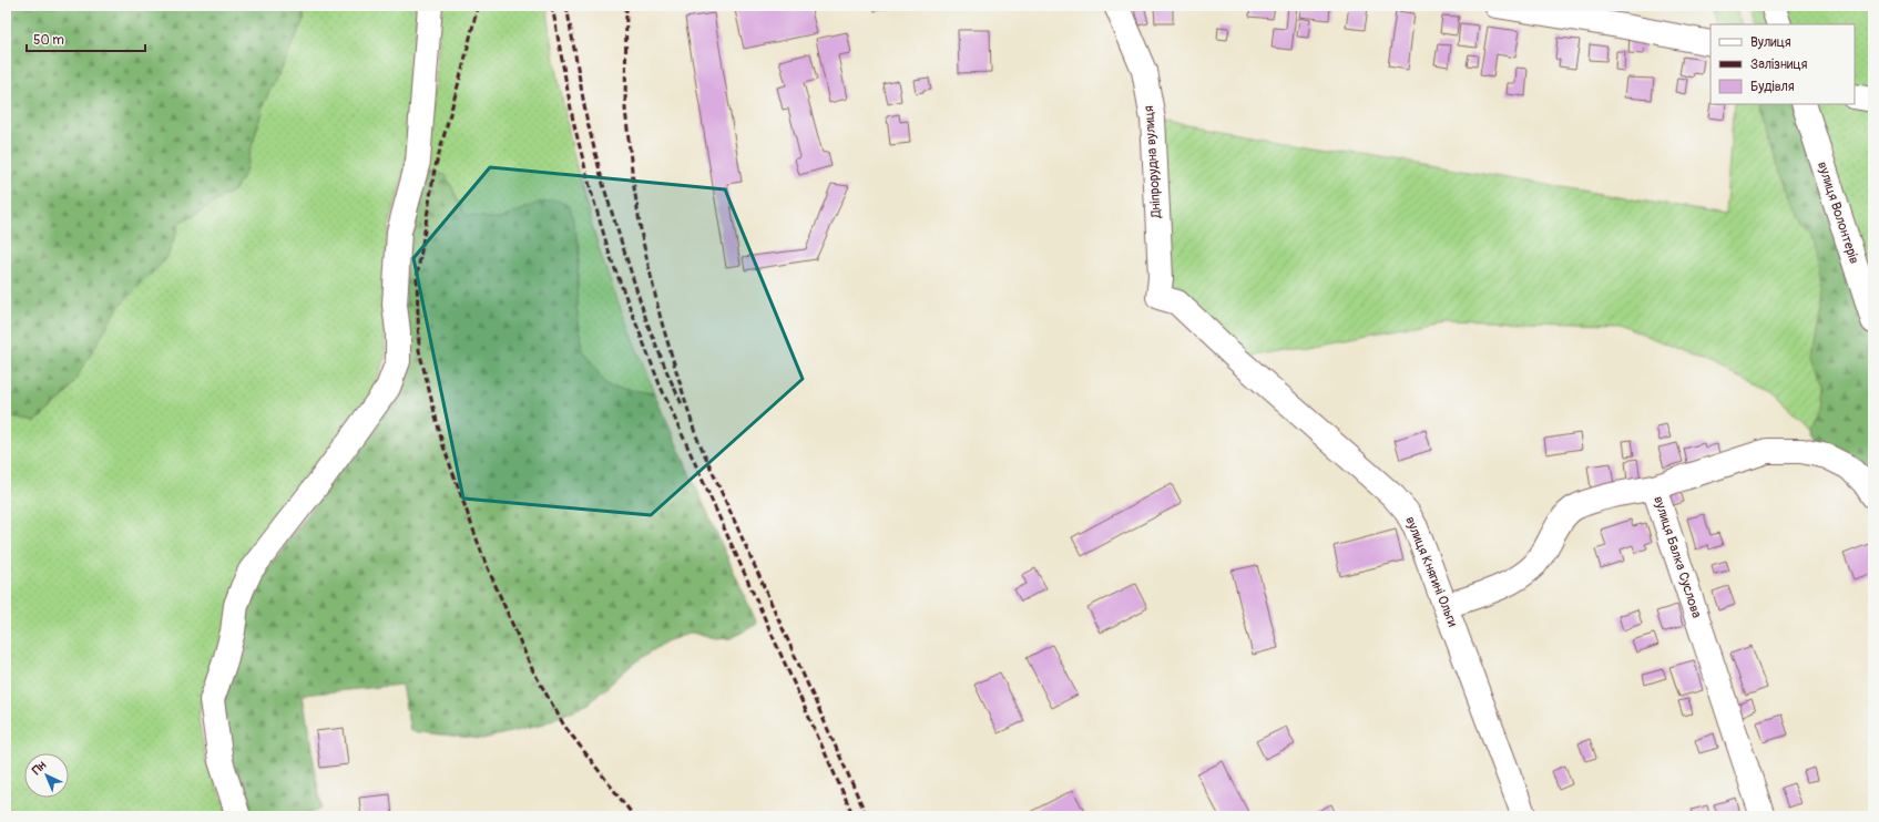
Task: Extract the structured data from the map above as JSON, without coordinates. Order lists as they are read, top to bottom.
{
  "streets": {
    "street": [
      "Дніпрорудна вулиця",
      "вулиця Волонтерів",
      "вулиця Балка Суслова",
      "вулиця Княгині Ольги"
    ]
  },
  "crossings": [
    ["Дніпрорудна вулиця", "вулиця Княгині Ольги"],
    ["вулиця Балка Суслова", "вулиця Княгині Ольги"]
  ],
  "legend": ["Вулиця", "Залізниця", "Будівля"],
  "scale_bar": "50 m",
  "north": "top left"
}
